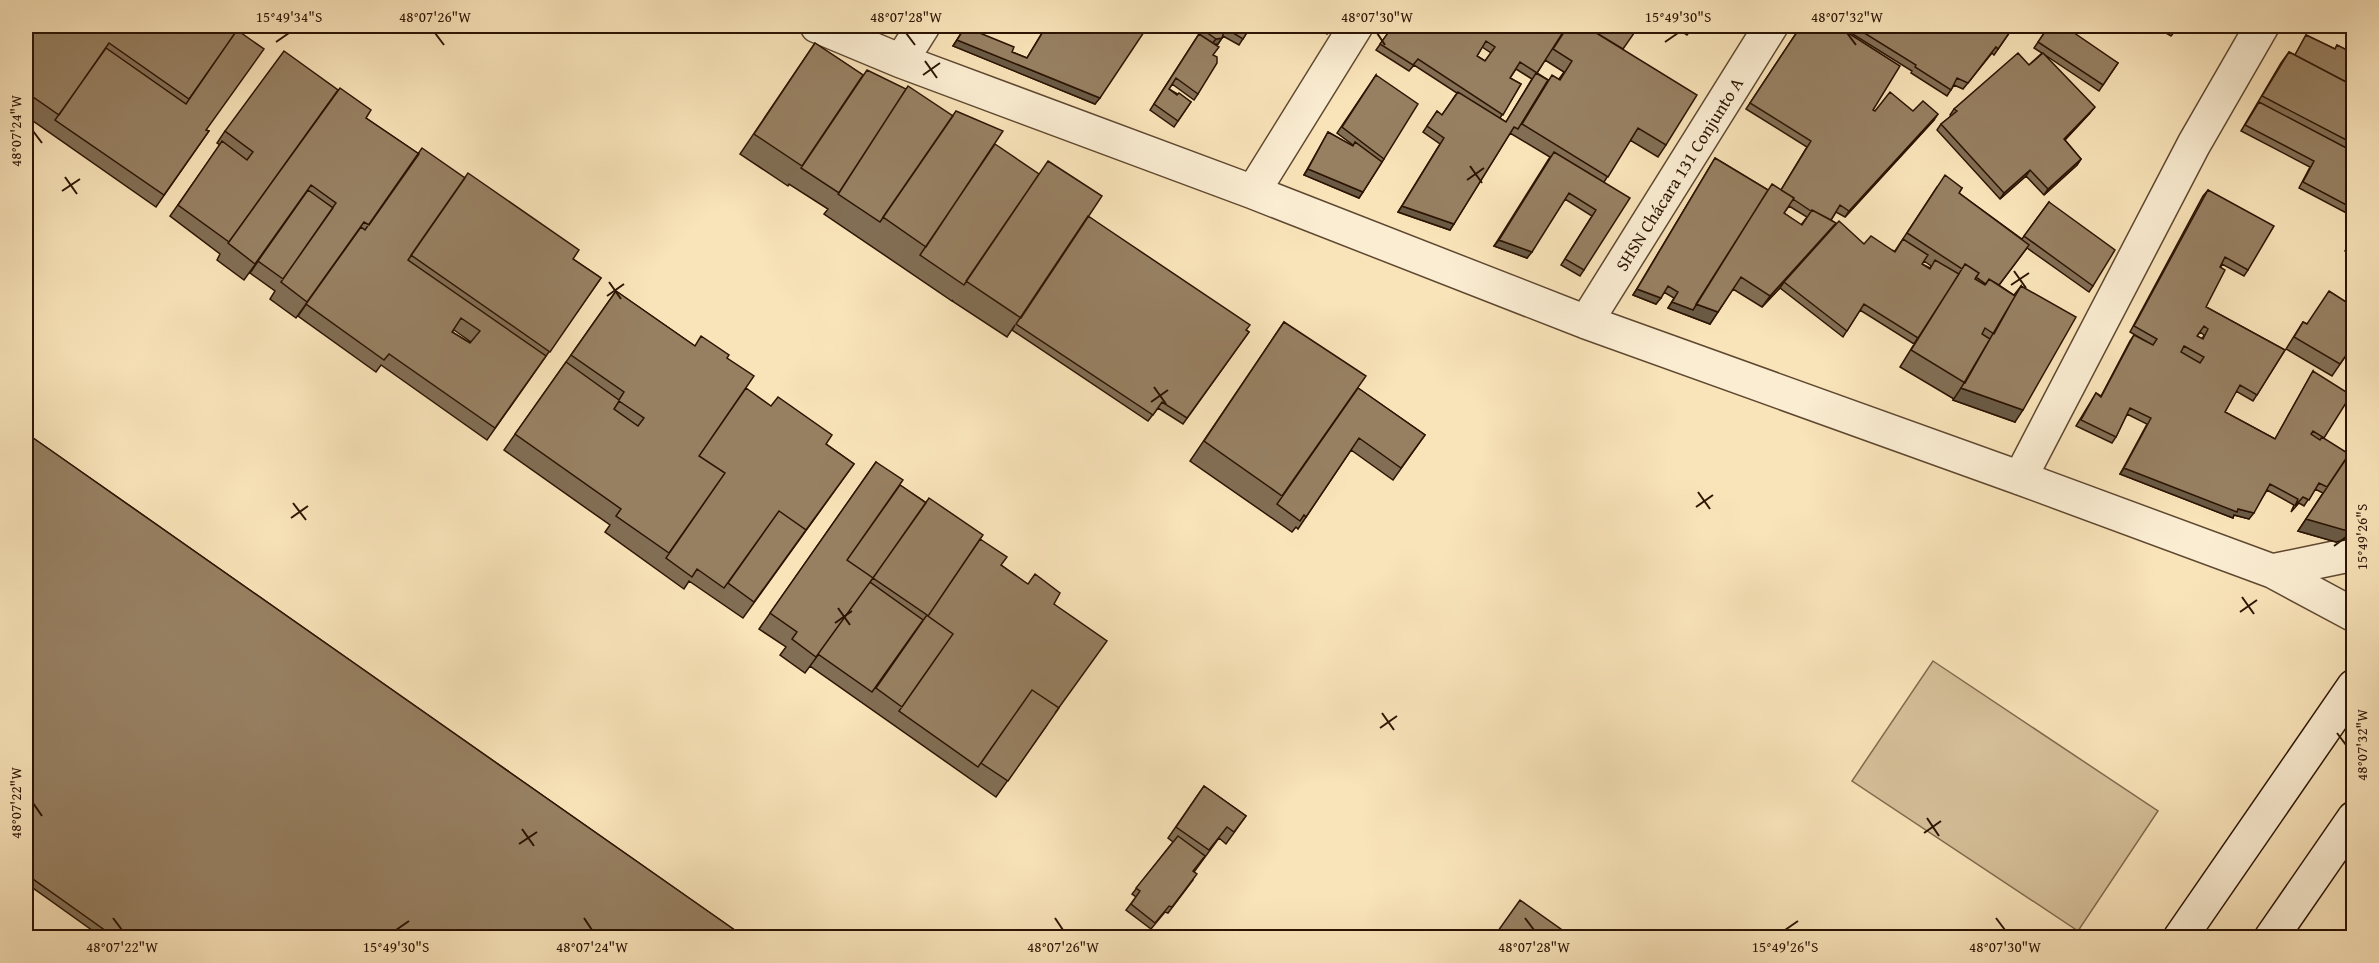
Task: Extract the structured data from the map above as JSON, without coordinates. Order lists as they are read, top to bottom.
{
  "streets": {
    "street": ["SHSN Chácara 131 Conjunto A"]
  },
  "coordinates": [
    "15°49'34\"S",
    "48°07'26\"W",
    "48°07'28\"W",
    "48°07'30\"W",
    "15°49'30\"S",
    "48°07'32\"W",
    "48°07'24\"W",
    "15°49'26\"S",
    "48°07'22\"W"
  ]
}
